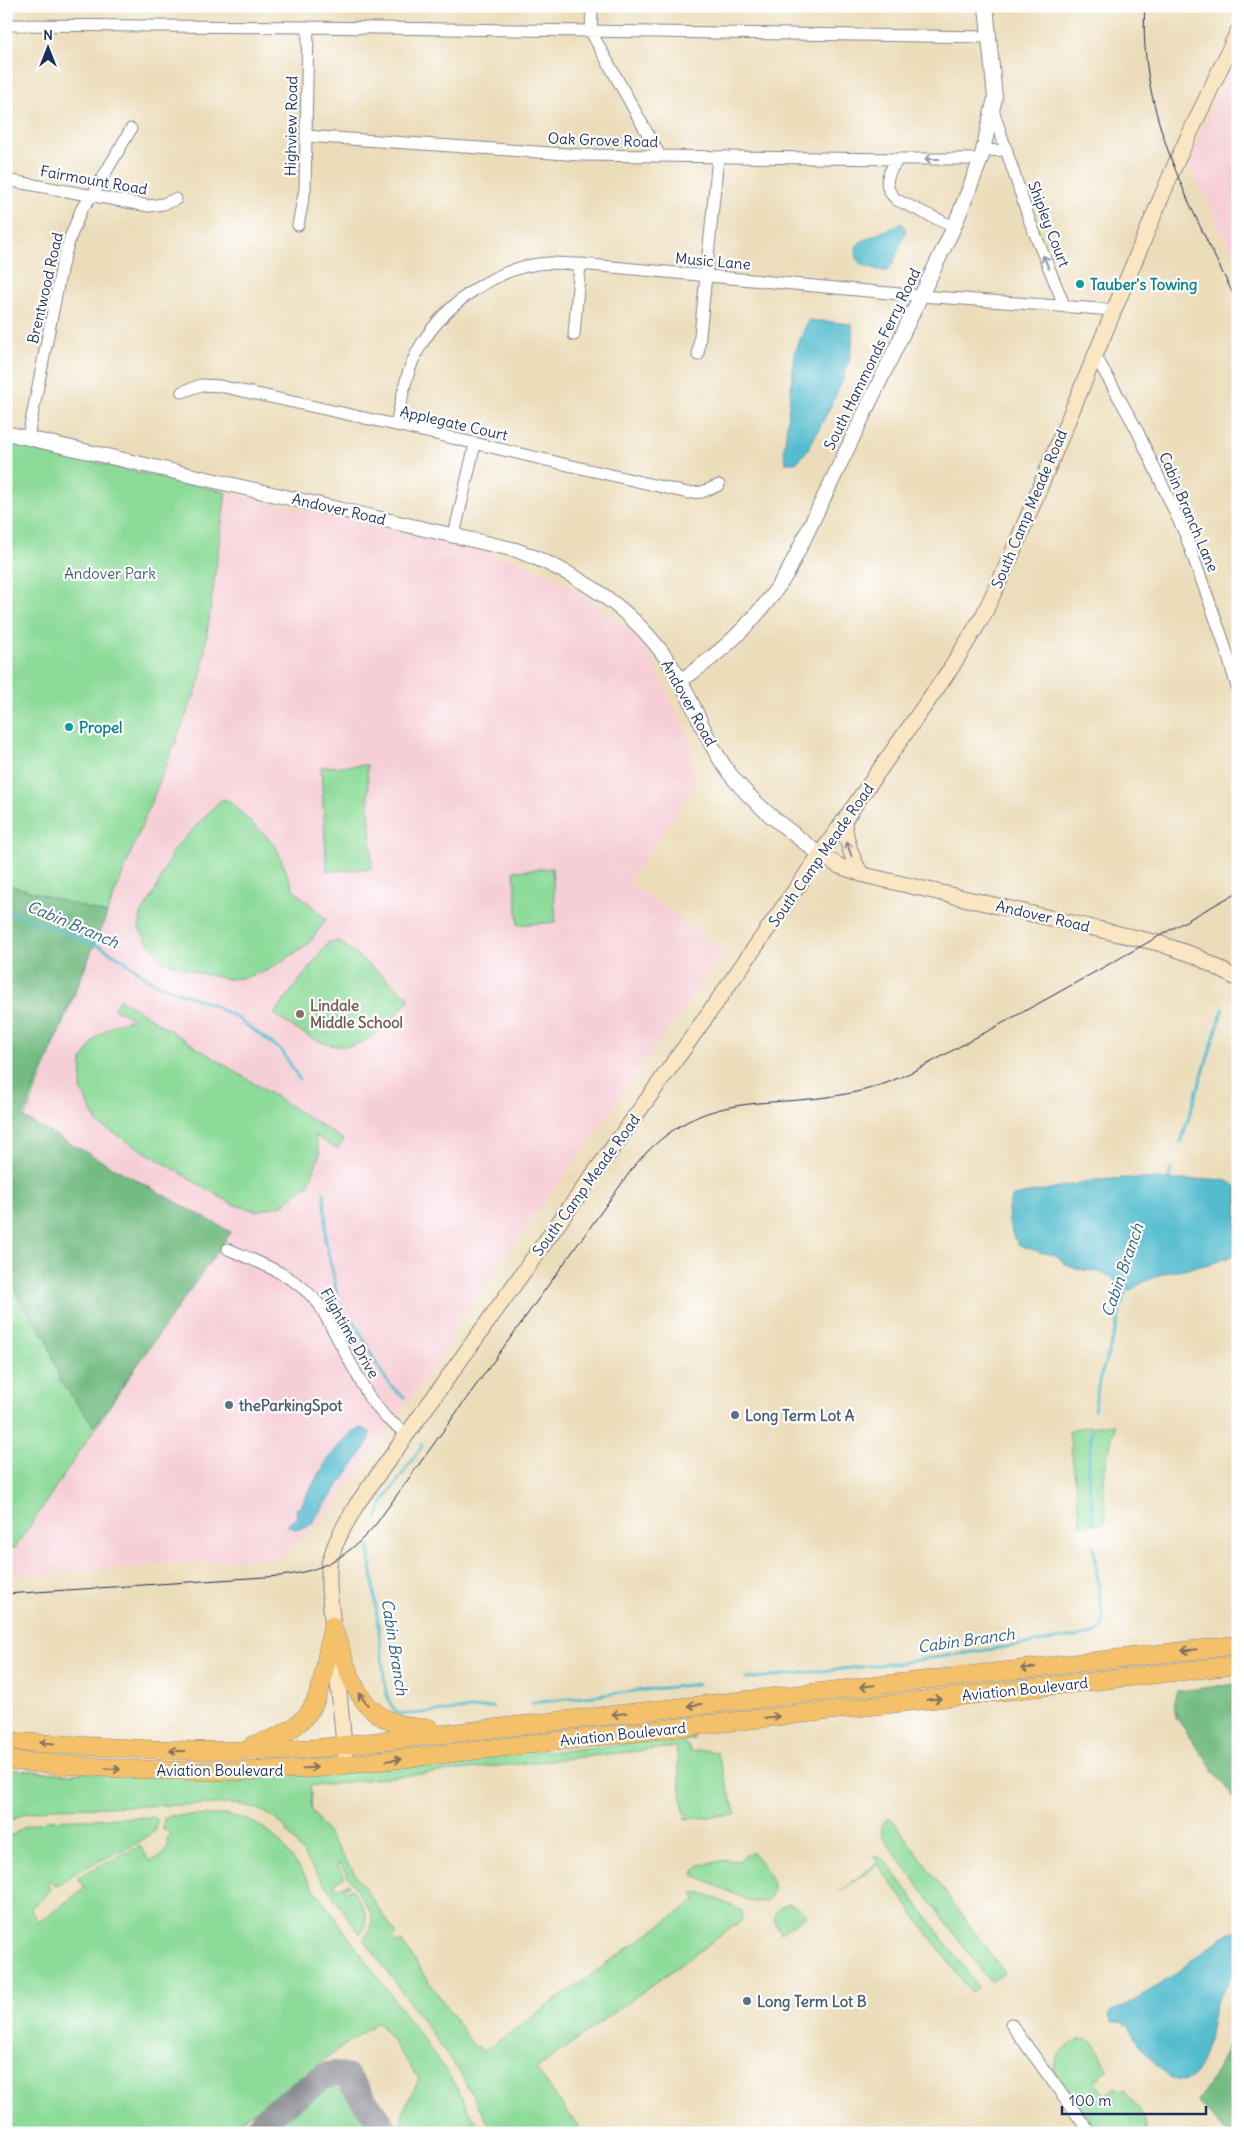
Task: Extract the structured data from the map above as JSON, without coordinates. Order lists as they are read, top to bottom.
{
  "streets": {
    "main road": ["Andover Road", "South Camp Meade Road", "Aviation Boulevard"],
    "street": [
      "Highview Road",
      "Oak Grove Road",
      "Fairmount Road",
      "Shipley Court",
      "Music Lane",
      "Brentwood Road",
      "South Hammonds Ferry Road",
      "Applegate Court",
      "Cabin Branch Lane",
      "Flightime Drive"
    ]
  },
  "crossings": [
    ["Highview Road", "Oak Grove Road"],
    ["Oak Grove Road", "South Hammonds Ferry Road"],
    ["Fairmount Road", "Brentwood Road"],
    ["Shipley Court", "Music Lane"],
    ["Shipley Court", "South Hammonds Ferry Road"],
    ["Music Lane", "South Hammonds Ferry Road"],
    ["Music Lane", "Applegate Court"],
    ["Music Lane", "South Camp Meade Road"],
    ["Brentwood Road", "Andover Road"],
    ["South Hammonds Ferry Road", "Andover Road"],
    ["Andover Road", "South Camp Meade Road"],
    ["South Camp Meade Road", "Cabin Branch Lane"],
    ["South Camp Meade Road", "Flightime Drive"],
    ["South Camp Meade Road", "Aviation Boulevard"]
  ],
  "one_way": ["Shipley Court"],
  "water": ["Cabin Branch"],
  "parks": ["Andover Park"],
  "places": [
    "Tauber's Towing",
    "Propel",
    "Lindale Middle School",
    "theParkingSpot",
    "Long Term Lot A",
    "Long Term Lot B"
  ],
  "scale_bar": "100 m",
  "north": "top"
}
